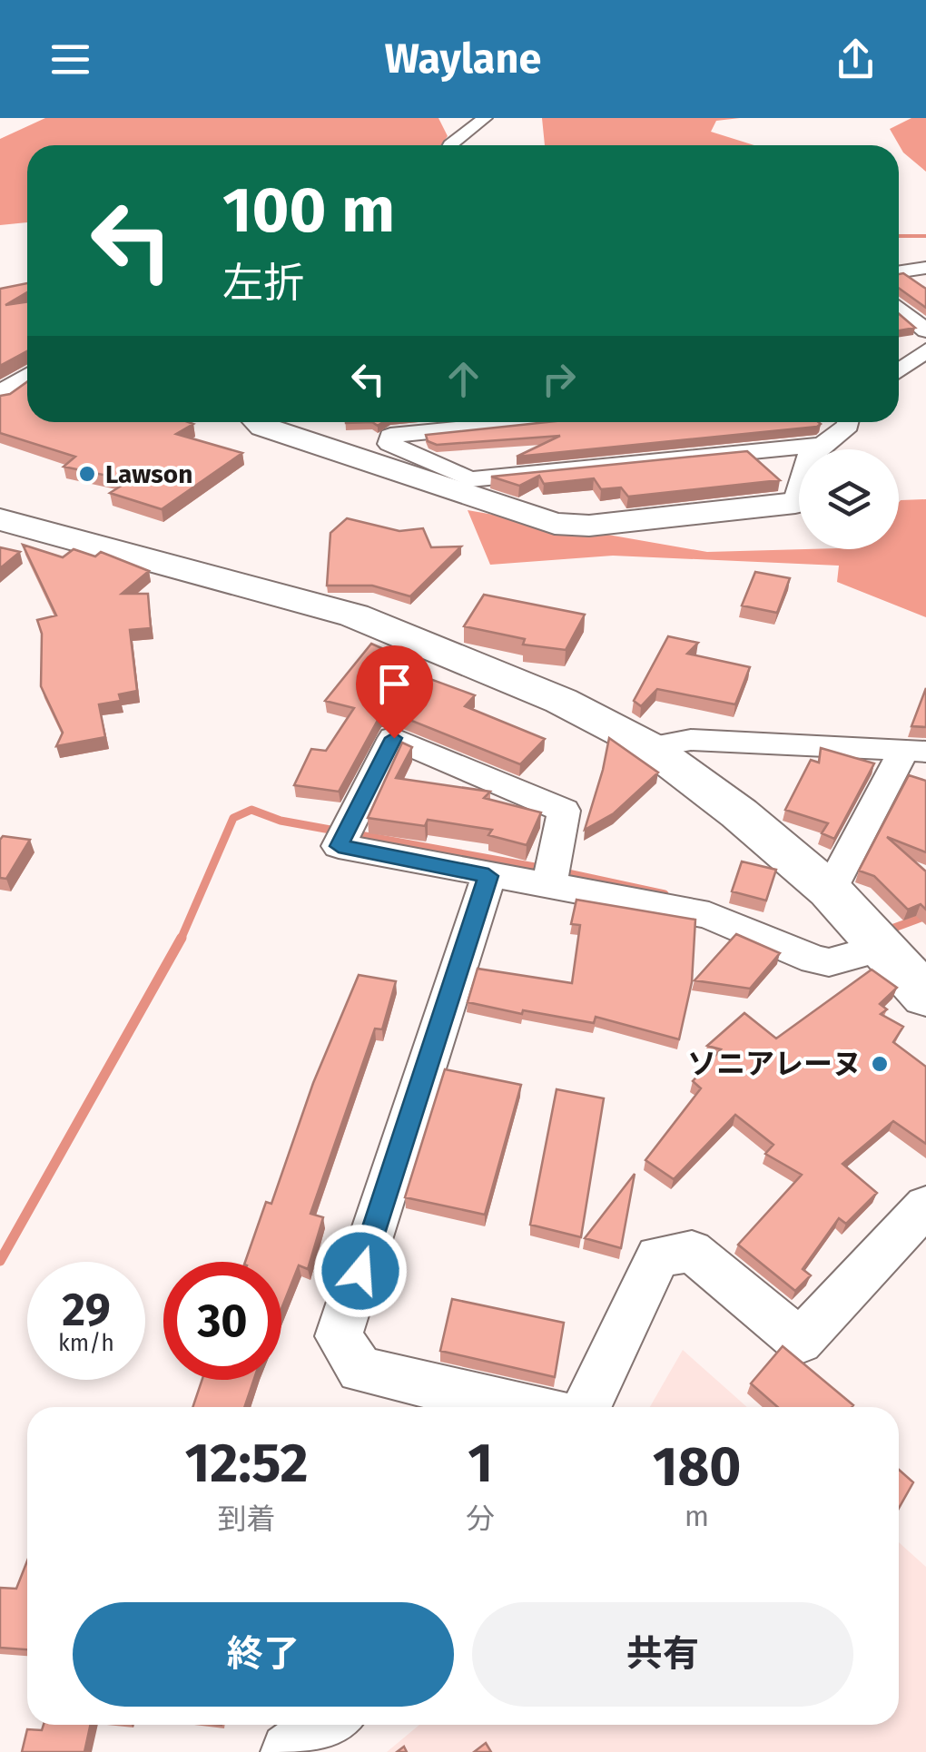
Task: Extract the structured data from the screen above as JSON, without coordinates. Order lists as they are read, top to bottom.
{
  "places": ["Lawson", "ソニアレーヌ"],
  "page": {
    "header": "Waylane",
    "turn": ["100 m", "左折"],
    "speed": "29 km/h",
    "limit": "30",
    "eta": [
      "12:52",
      "到着",
      "1",
      "分",
      "180",
      "m"
    ],
    "buttons": ["終了", "共有"]
  }
}
